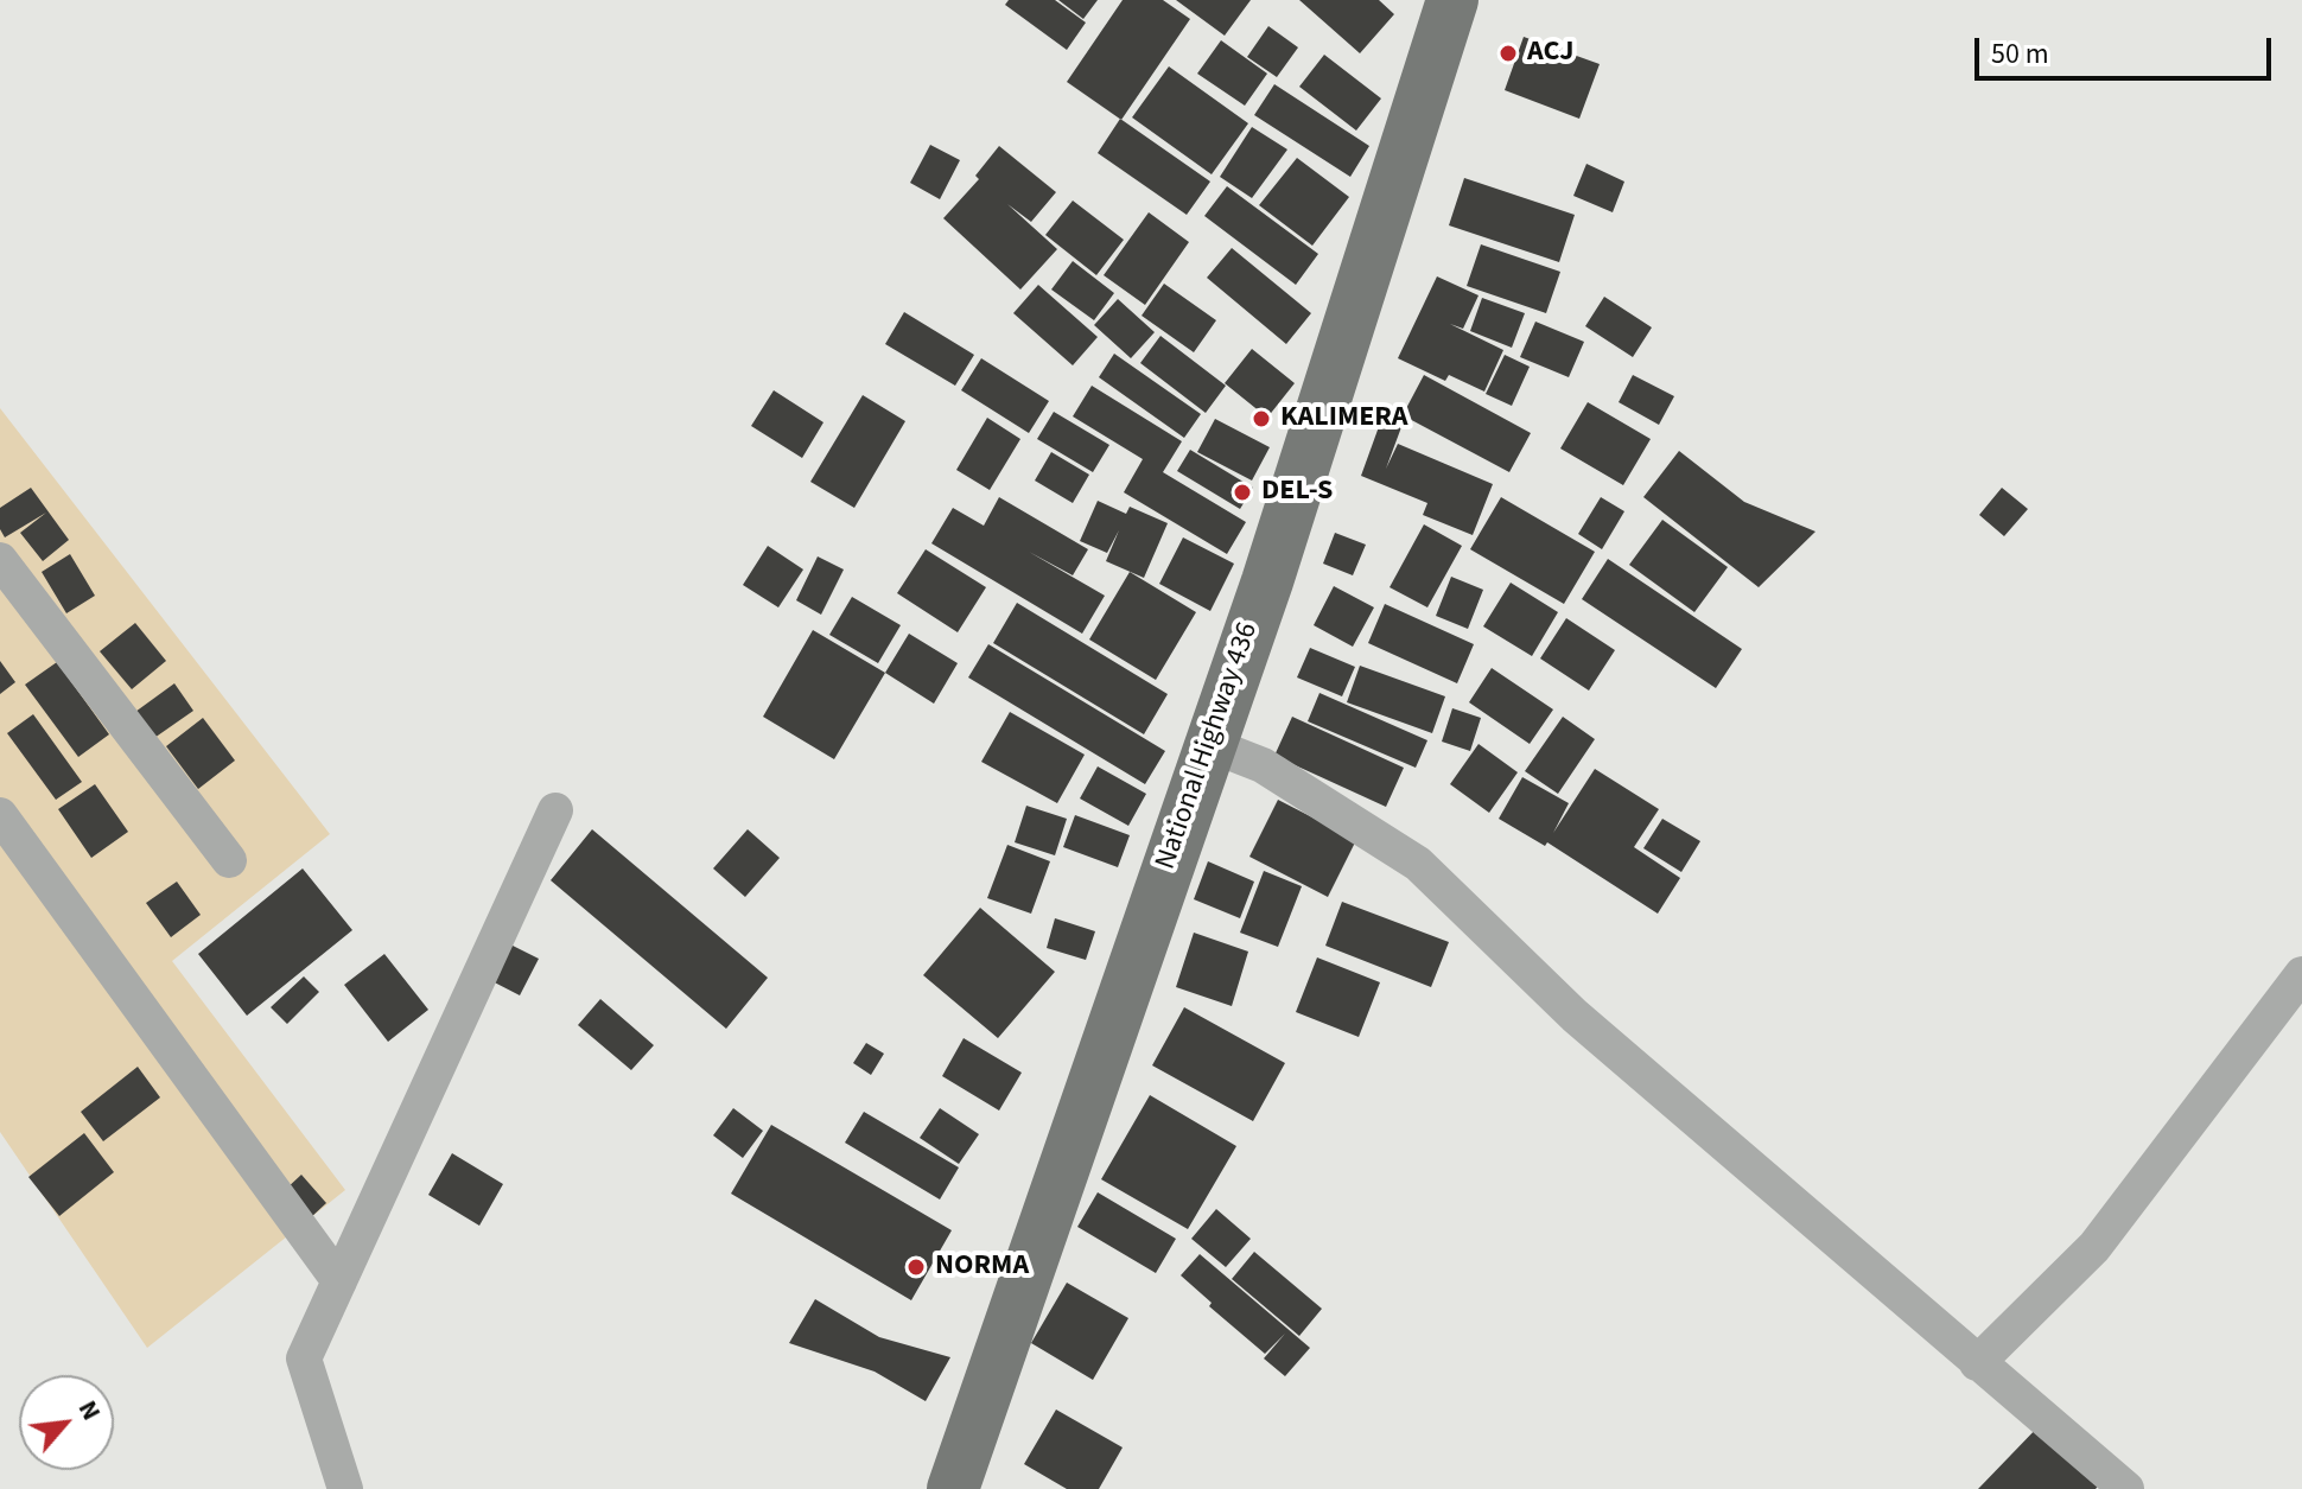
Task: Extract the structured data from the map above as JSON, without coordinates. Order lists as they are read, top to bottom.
{
  "streets": {
    "main road": ["National Highway 436"]
  },
  "places": [
    "ACJ",
    "KALIMERA",
    "DEL-S",
    "NORMA"
  ],
  "scale_bar": "50 m",
  "north": "top right"
}
